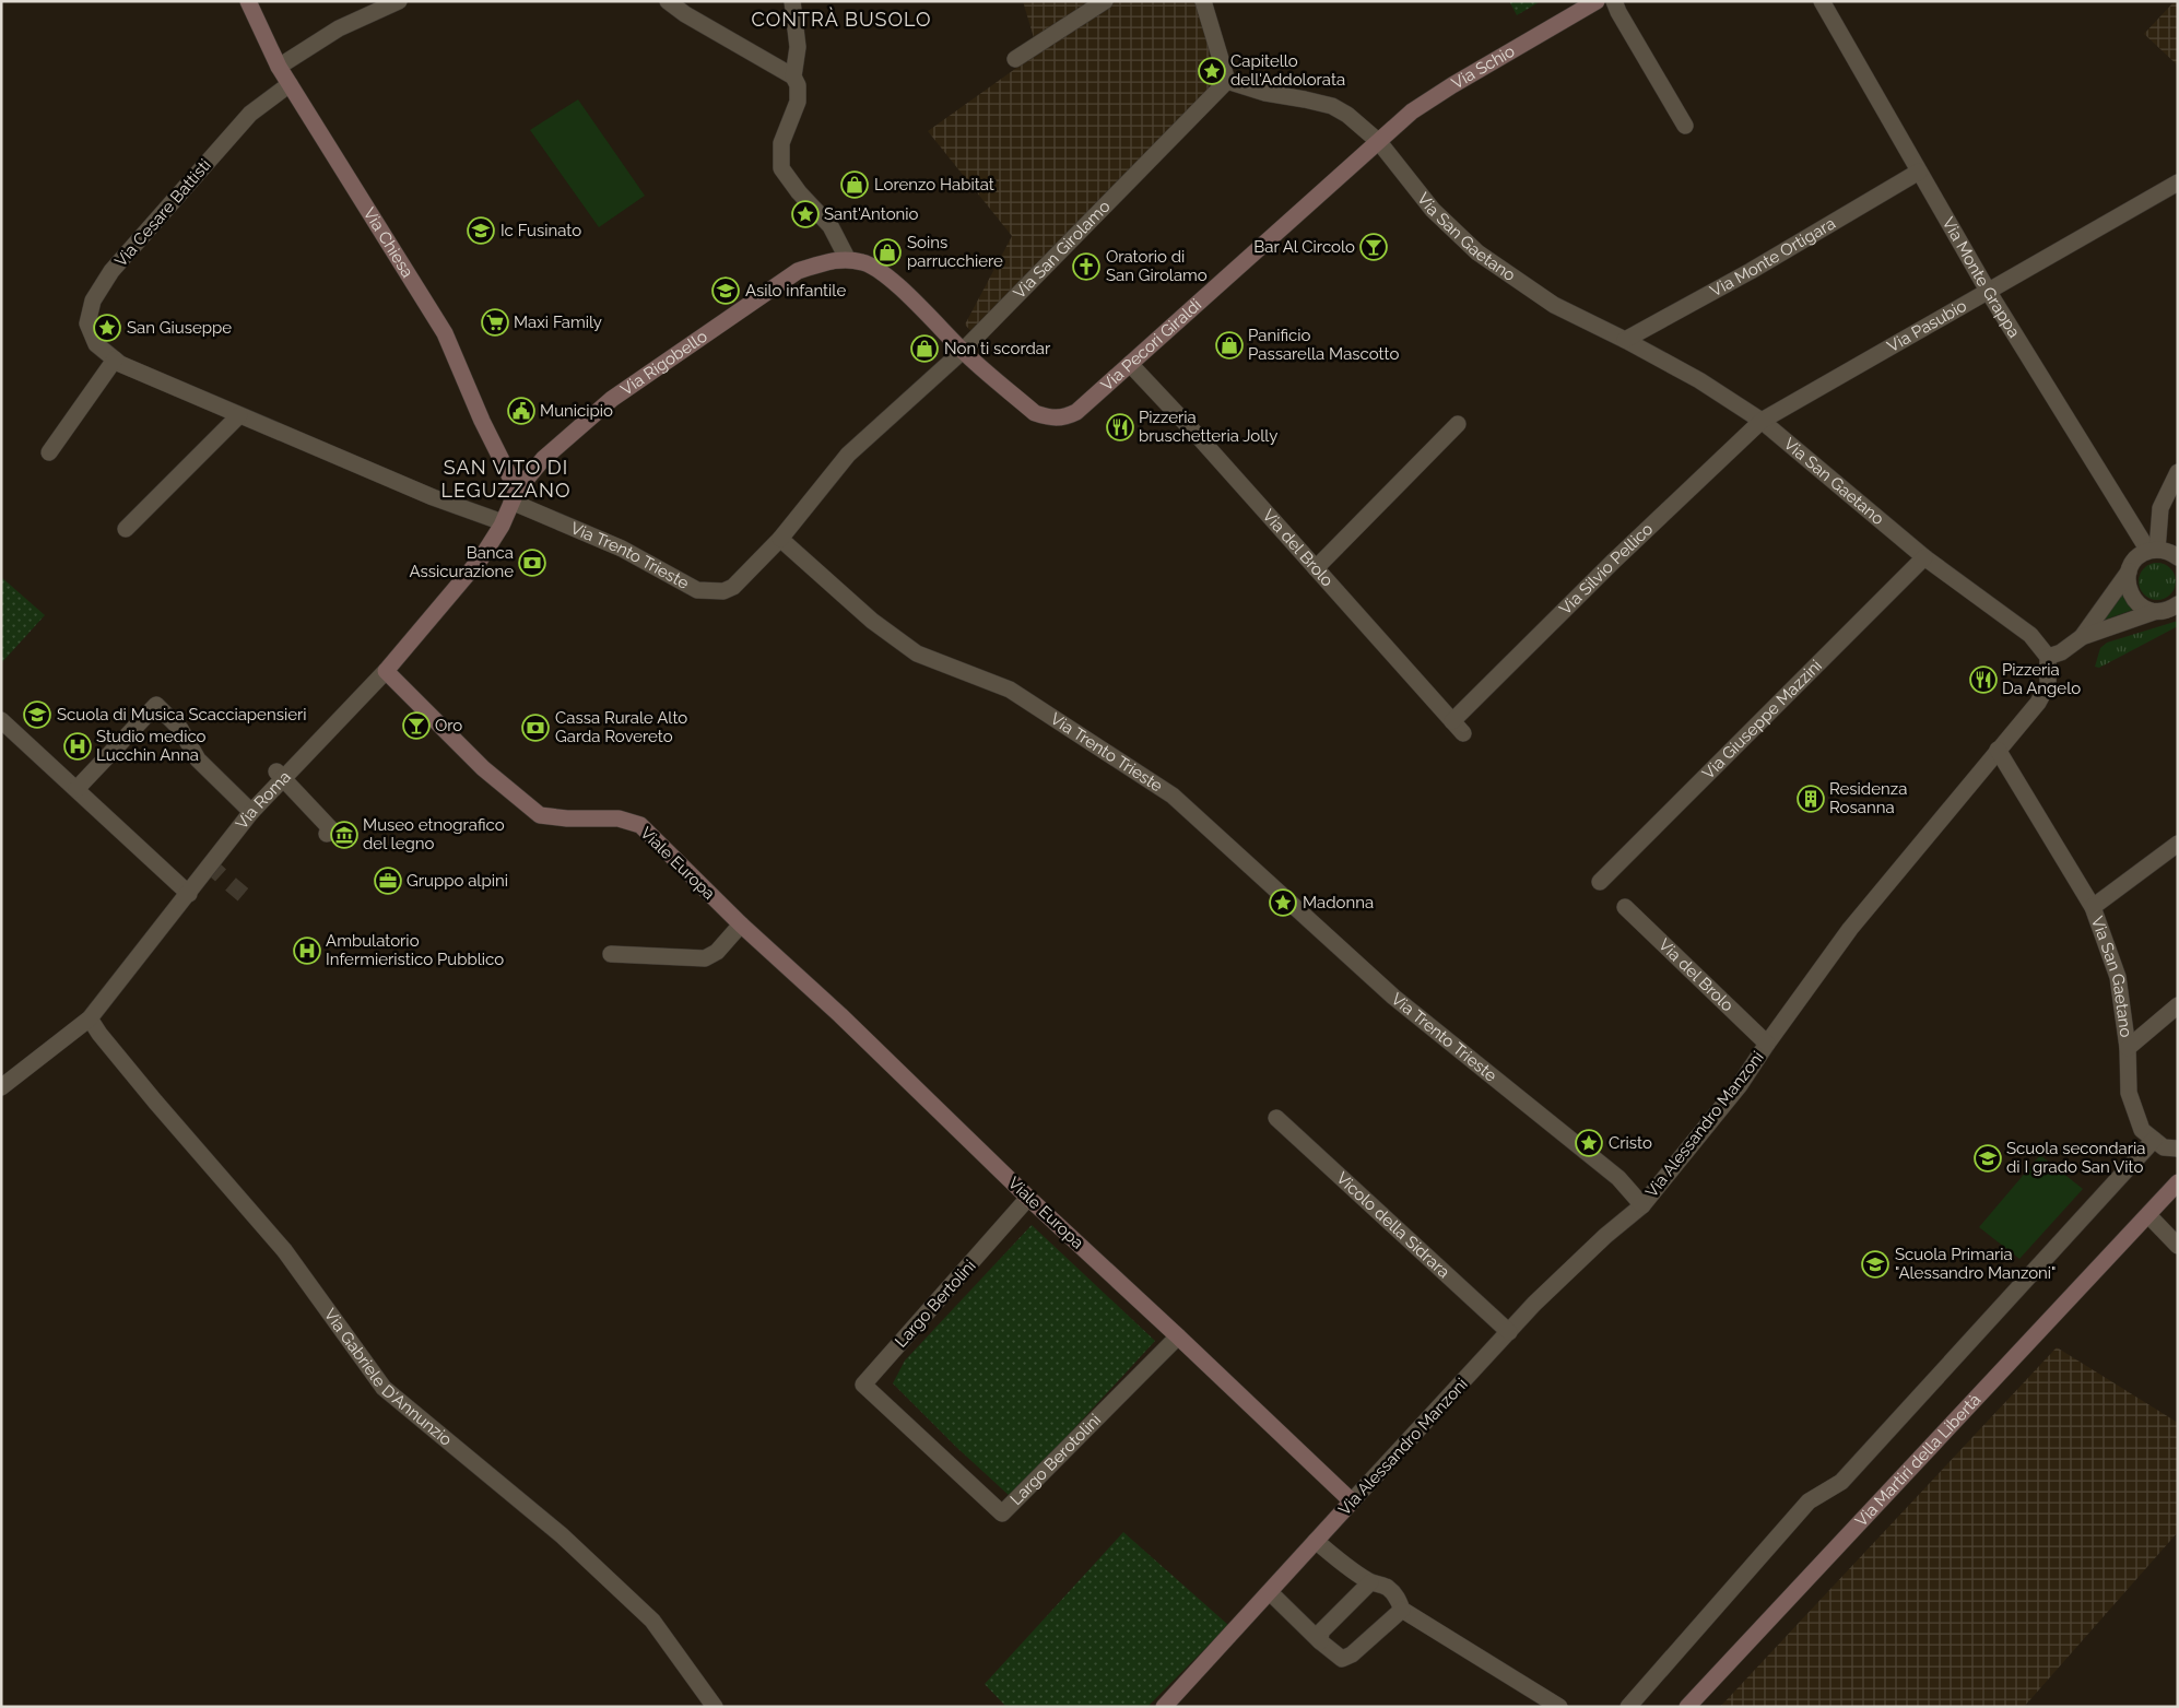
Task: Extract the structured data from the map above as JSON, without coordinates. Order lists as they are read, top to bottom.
{
  "streets": {
    "main road": [
      "Via Schio",
      "Via Chiesa",
      "Via Pecori Giraldi",
      "Via Rigobello",
      "Via Roma",
      "Viale Europa",
      "Via Alessandro Manzoni",
      "Via Martiri della Libertà"
    ],
    "street": [
      "Via Cesare Battisti",
      "Via San Gaetano",
      "Via San Girolamo",
      "Via Monte Ortigara",
      "Via Monte Grappa",
      "Via Pasubio",
      "Via del Brolo",
      "Via Trento Trieste",
      "Via Silvio Pellico",
      "Via Giuseppe Mazzini",
      "Vicolo della Sidrara",
      "Largo Bertolini",
      "Via Gabriele D'Annunzio",
      "Largo Berotolini"
    ]
  },
  "crossings": [
    ["Via Schio", "Via San Gaetano"],
    ["Via Schio", "Via Pecori Giraldi"],
    ["Via Cesare Battisti", "Via Chiesa"],
    ["Via Cesare Battisti", "Via Roma"],
    ["Via San Gaetano", "Via Monte Ortigara"],
    ["Via San Gaetano", "Via Pasubio"],
    ["Via San Gaetano", "Via Pecori Giraldi"],
    ["Via San Gaetano", "Via Silvio Pellico"],
    ["Via San Gaetano", "Via Giuseppe Mazzini"],
    ["Via San Gaetano", "Via Alessandro Manzoni"],
    ["Via Chiesa", "Via Rigobello"],
    ["Via Chiesa", "Via Trento Trieste"],
    ["Via Chiesa", "Via Roma"],
    ["Via San Girolamo", "Via Pecori Giraldi"],
    ["Via San Girolamo", "Via Trento Trieste"],
    ["Via Monte Ortigara", "Via Monte Grappa"],
    ["Via Monte Grappa", "Via Pasubio"],
    ["Via Pasubio", "Via Silvio Pellico"],
    ["Via Pecori Giraldi", "Via del Brolo"],
    ["Via Rigobello", "Via Trento Trieste"],
    ["Via Rigobello", "Via Roma"],
    ["Via del Brolo", "Via Silvio Pellico"],
    ["Via del Brolo", "Via Alessandro Manzoni"],
    ["Via Trento Trieste", "Via Roma"],
    ["Via Trento Trieste", "Via Alessandro Manzoni"],
    ["Via Roma", "Viale Europa"],
    ["Via Roma", "Via Gabriele D'Annunzio"],
    ["Viale Europa", "Via Alessandro Manzoni"],
    ["Viale Europa", "Largo Bertolini"],
    ["Viale Europa", "Largo Berotolini"],
    ["Via Alessandro Manzoni", "Vicolo della Sidrara"],
    ["Largo Bertolini", "Largo Berotolini"]
  ],
  "districts": ["CONTRÀ BUSOLO", "SAN VITO DI LEGUZZANO"],
  "places": {
    "place": [
      "Capitello dell'Addolorata",
      "Sant'Antonio",
      "San Giuseppe",
      "Madonna",
      "Cristo"
    ],
    "shop": [
      "Lorenzo Habitat",
      "Soins parrucchiere",
      "Panificio Passarella Mascotto",
      "Non ti scordar"
    ],
    "school or university": [
      "Ic Fusinato",
      "Asilo infantile",
      "Scuola di Musica Scacciapensieri",
      "Scuola secondaria di I grado San Vito",
      "Scuola Primaria \"Alessandro Manzoni\""
    ],
    "bar": ["Bar Al Circolo", "Oro"],
    "church": ["Oratorio di San Girolamo"],
    "supermarket": ["Maxi Family"],
    "public building": ["Municipio"],
    "restaurant": ["Pizzeria bruschetteria Jolly", "Pizzeria Da Angelo"],
    "bank": ["Banca Assicurazione", "Cassa Rurale Alto Garda Rovereto"],
    "hospital": ["Studio medico Lucchin Anna", "Ambulatorio Infermieristico Pubblico"],
    "building": ["Residenza Rosanna"],
    "museum": ["Museo etnografico del legno"],
    "office": ["Gruppo alpini"]
  }
}
